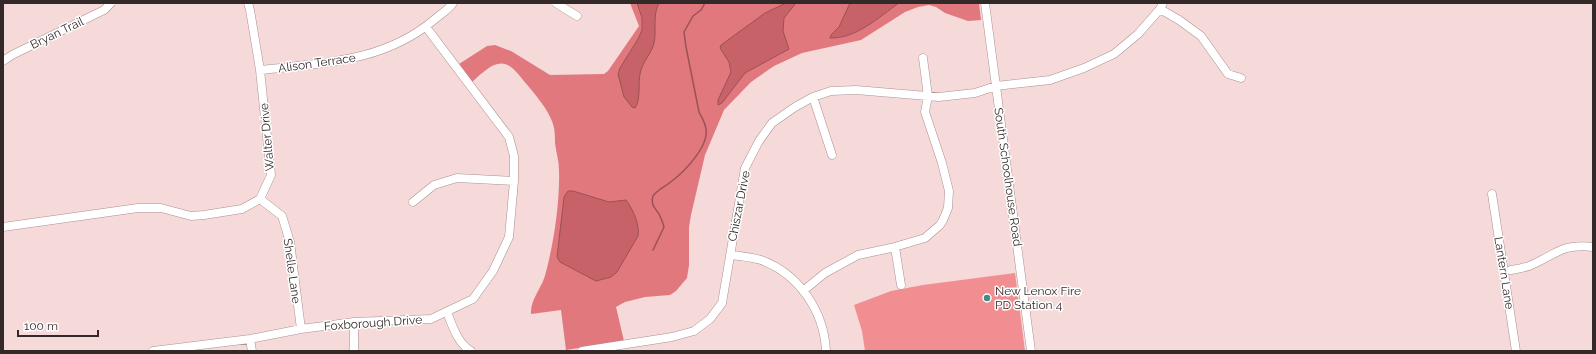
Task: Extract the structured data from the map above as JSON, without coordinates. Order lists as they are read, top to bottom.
{
  "streets": {
    "street": [
      "Bryan Trail",
      "Alison Terrace",
      "Walter Drive",
      "South Schoolhouse Road",
      "Chiszar Drive",
      "Shelle Lane",
      "Lantern Lane",
      "Foxborough Drive"
    ]
  },
  "crossings": [
    ["Alison Terrace", "Walter Drive"],
    ["Alison Terrace", "Foxborough Drive"],
    ["Walter Drive", "Shelle Lane"],
    ["South Schoolhouse Road", "Chiszar Drive"],
    ["Shelle Lane", "Foxborough Drive"]
  ],
  "places": ["New Lenox Fire PD Station 4"],
  "scale_bar": "100 m"
}
